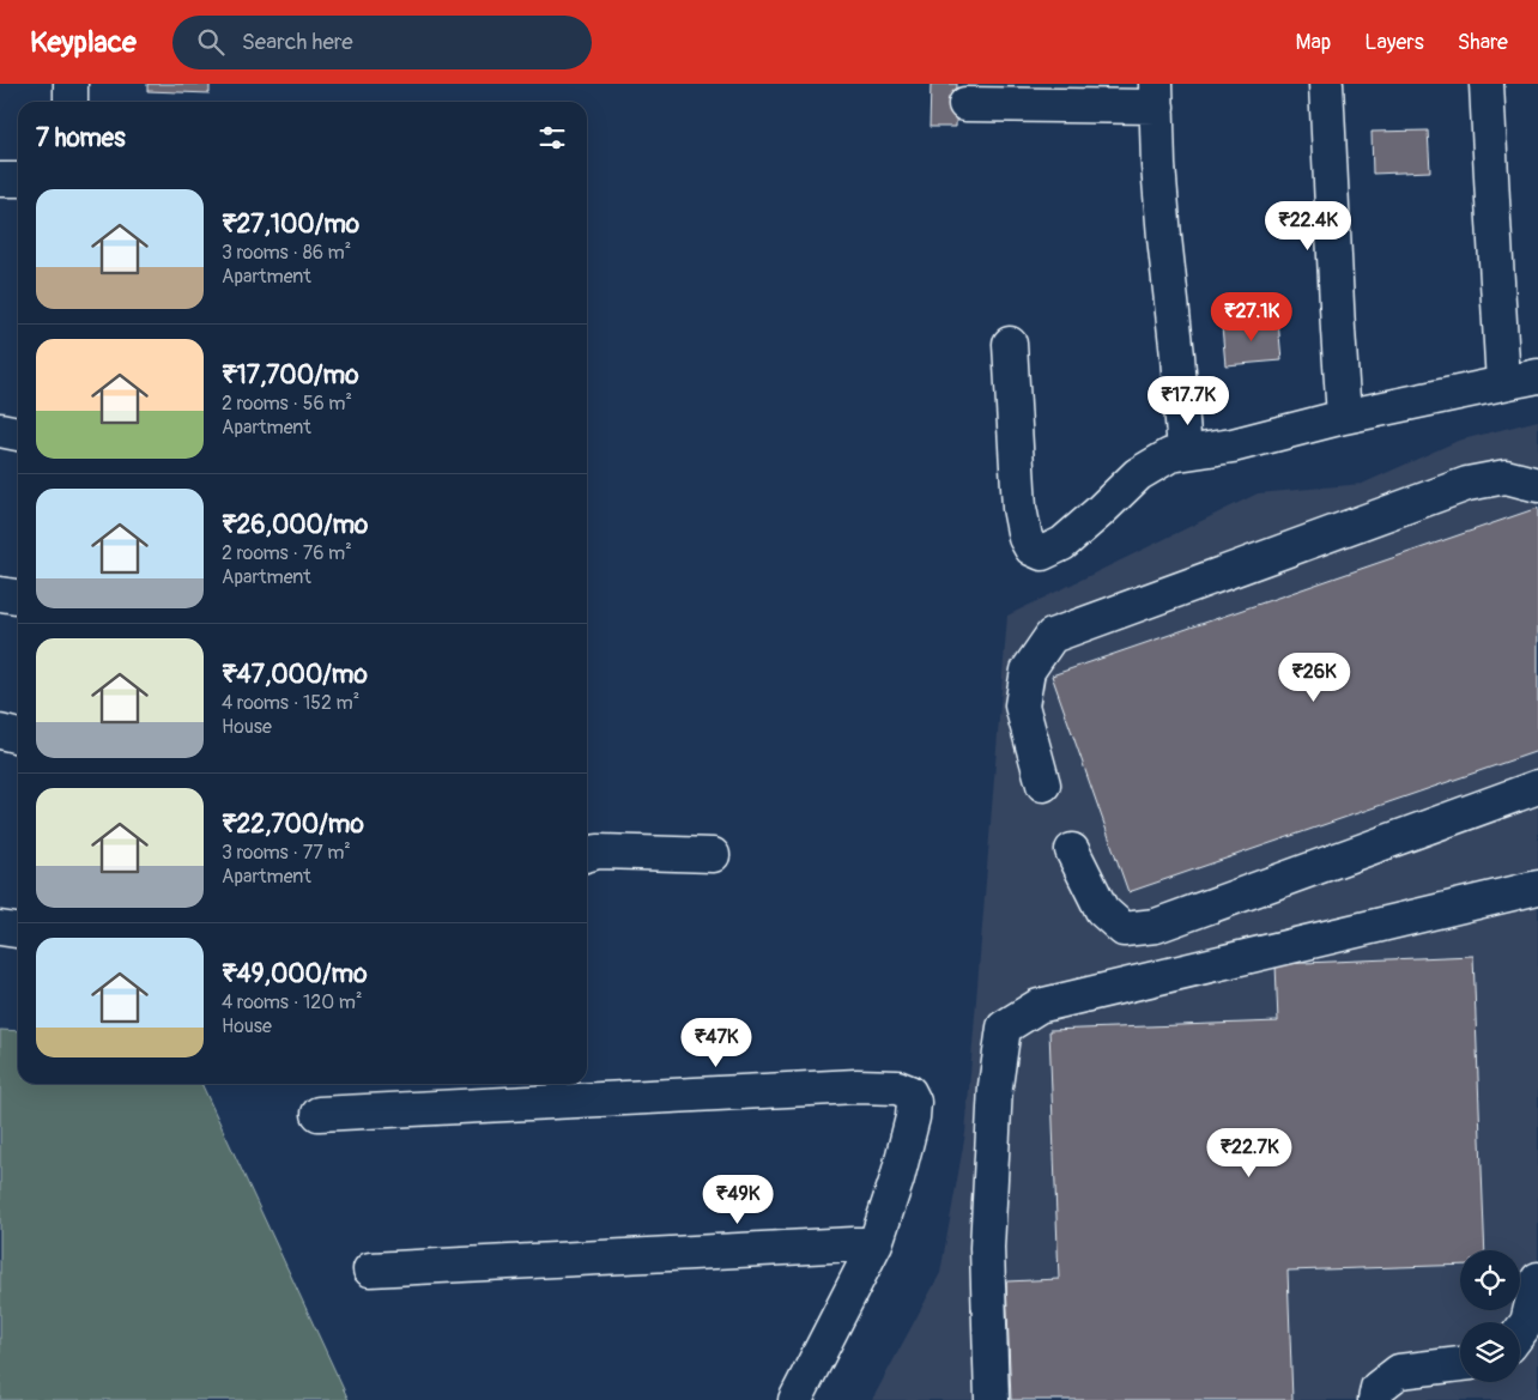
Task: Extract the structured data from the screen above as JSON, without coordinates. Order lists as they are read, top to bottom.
{
  "page": {
    "header": "Keyplace",
    "search": "Search here",
    "nav": ["Map", "Layers", "Share"],
    "heading": "7 homes",
    "list": [
      {
        "name": "₹27,100/mo",
        "note": "3 rooms · 86 m² · Apartment"
      },
      {
        "name": "₹17,700/mo",
        "note": "2 rooms · 56 m² · Apartment"
      },
      {
        "name": "₹26,000/mo",
        "note": "2 rooms · 76 m² · Apartment"
      },
      {
        "name": "₹47,000/mo",
        "note": "4 rooms · 152 m² · House"
      },
      {
        "name": "₹22,700/mo",
        "note": "3 rooms · 77 m² · Apartment"
      },
      {
        "name": "₹49,000/mo",
        "note": "4 rooms · 120 m² · House"
      }
    ],
    "price": [
      "₹22.4K",
      "₹27.1K",
      "₹17.7K",
      "₹26K",
      "₹47K",
      "₹22.7K",
      "₹49K"
    ]
  }
}
